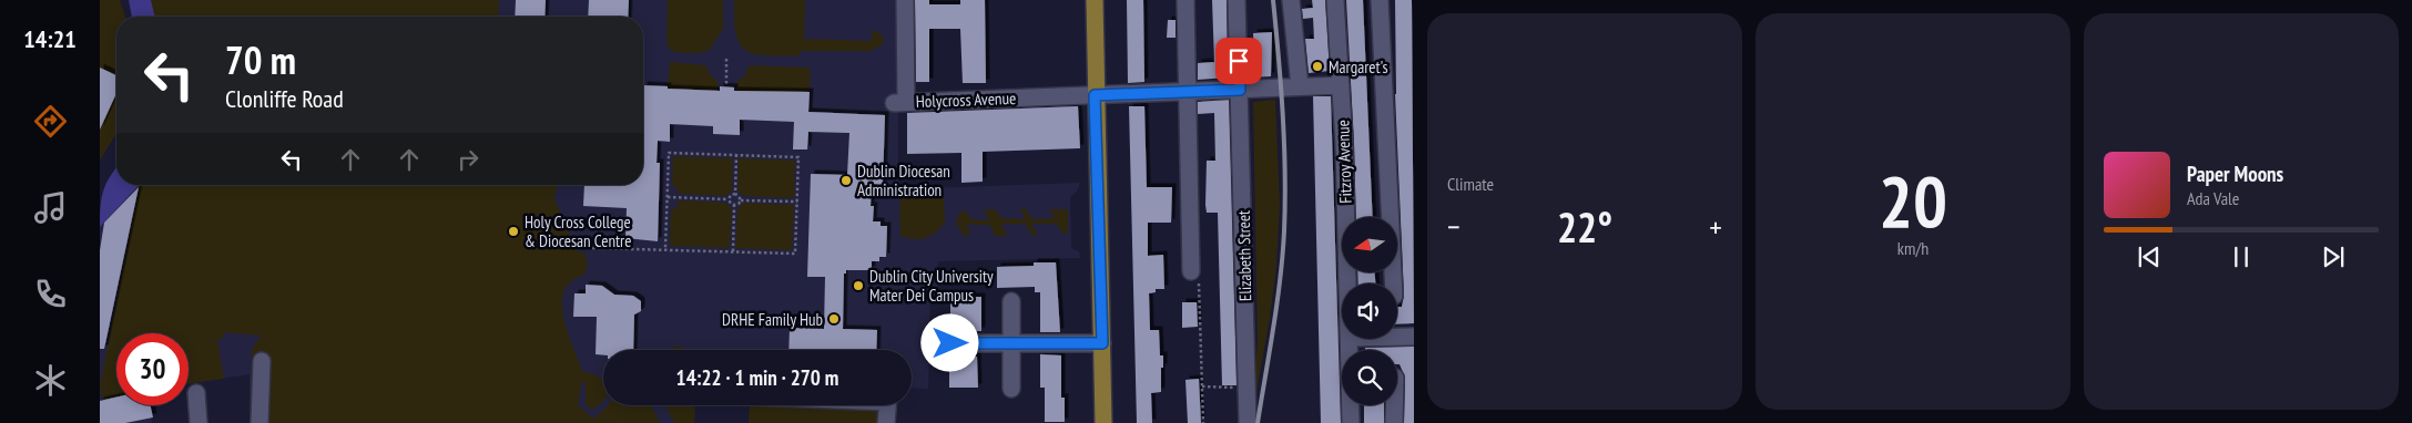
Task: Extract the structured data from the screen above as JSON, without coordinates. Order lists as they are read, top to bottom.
{
  "streets": {
    "street": ["Holycross Avenue", "Fitzroy Avenue", "Elizabeth Street"]
  },
  "crossings": [
    ["Holycross Avenue", "Fitzroy Avenue"],
    ["Holycross Avenue", "Elizabeth Street"]
  ],
  "places": [
    "Margaret's",
    "Dublin Diocesan Administration",
    "Holy Cross College & Diocesan Centre",
    "Dublin City University Mater Dei Campus",
    "DRHE Family Hub"
  ],
  "north": "left",
  "page": {
    "tabs": "14:21",
    "tile": [
      "Climate",
      ["20", "km/h"]
    ],
    "turn": ["70 m", "Clonliffe Road"],
    "song": ["Paper Moons", "Ada Vale"],
    "heat": ["−", "22°", "+"],
    "limit": "30",
    "trip": "14:22 · 1 min · 270 m"
  }
}
